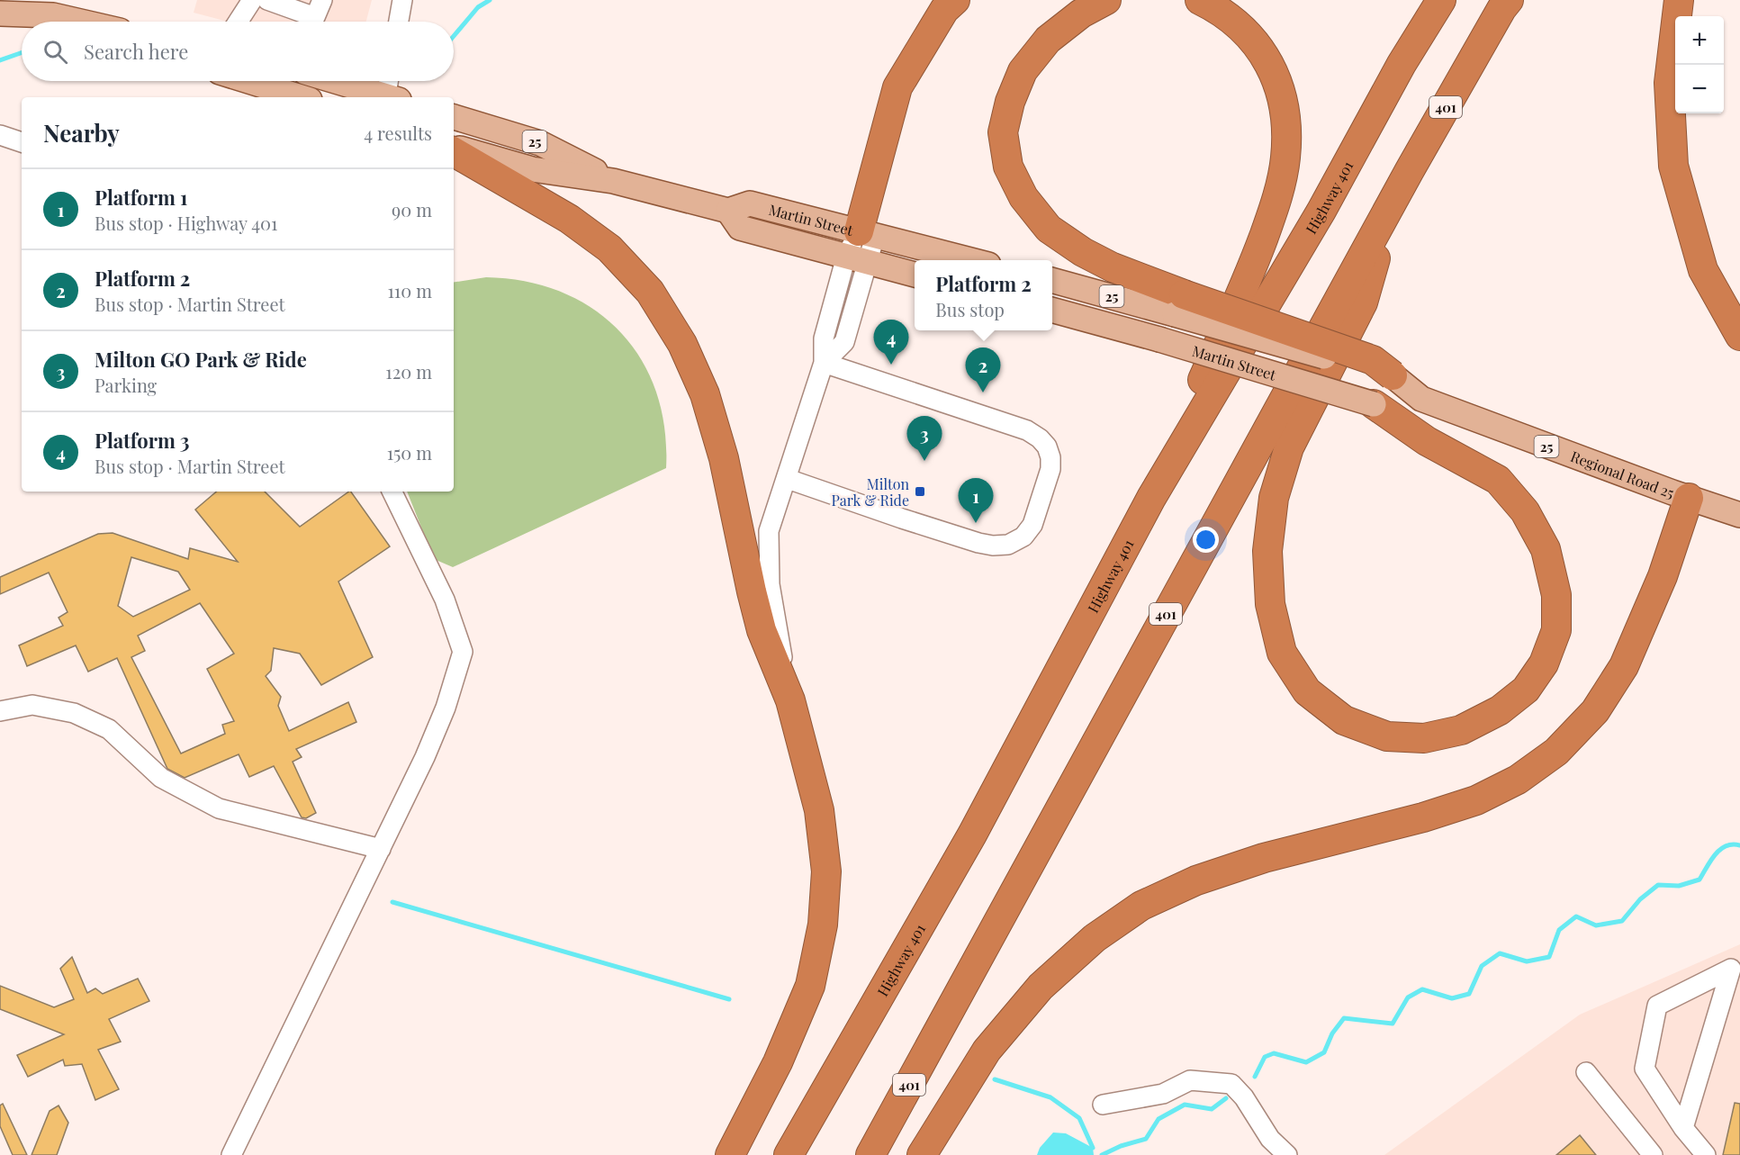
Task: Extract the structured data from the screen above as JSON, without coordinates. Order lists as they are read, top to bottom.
{
  "streets": {
    "highway": ["401", "Highway 401"],
    "main road": ["25", "Martin Street", "Regional Road 25"]
  },
  "crossings": [
    ["Martin Street", "Regional Road 25"]
  ],
  "places": {
    "transit": ["Milton Park & Ride"]
  },
  "page": {
    "map_buttons": ["+", "−"],
    "search": "Search here",
    "heading": ["Nearby", "4 results"],
    "list": [
      {
        "mark": "1",
        "name": "Platform 1",
        "note": "Bus stop · Highway 401",
        "value": "90 m"
      },
      {
        "mark": "2",
        "name": "Platform 2",
        "note": "Bus stop · Martin Street",
        "value": "110 m"
      },
      {
        "mark": "3",
        "name": "Milton GO Park & Ride",
        "note": "Parking",
        "value": "120 m"
      },
      {
        "mark": "4",
        "name": "Platform 3",
        "note": "Bus stop · Martin Street",
        "value": "150 m"
      }
    ],
    "popup": ["Platform 2", "Bus stop"],
    "pins": [
      "4",
      "2",
      "3",
      "1"
    ]
  }
}
